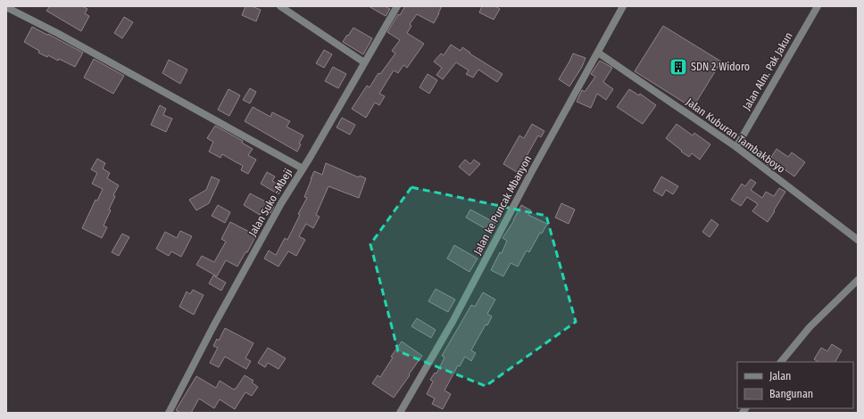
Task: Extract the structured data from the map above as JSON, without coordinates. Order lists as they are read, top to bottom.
{
  "streets": {
    "street": [
      "Jalan Alm. Pak Jakun",
      "Jalan Kuburan Tambakboyo",
      "Jalan Suko -Mbeji",
      "Jalan ke Puncak Mbanyon"
    ]
  },
  "crossings": [
    ["Jalan Alm. Pak Jakun", "Jalan Kuburan Tambakboyo"],
    ["Jalan Kuburan Tambakboyo", "Jalan ke Puncak Mbanyon"]
  ],
  "places": {
    "building": ["SDN 2 Widoro"]
  },
  "legend": ["Jalan", "Bangunan"]
}
